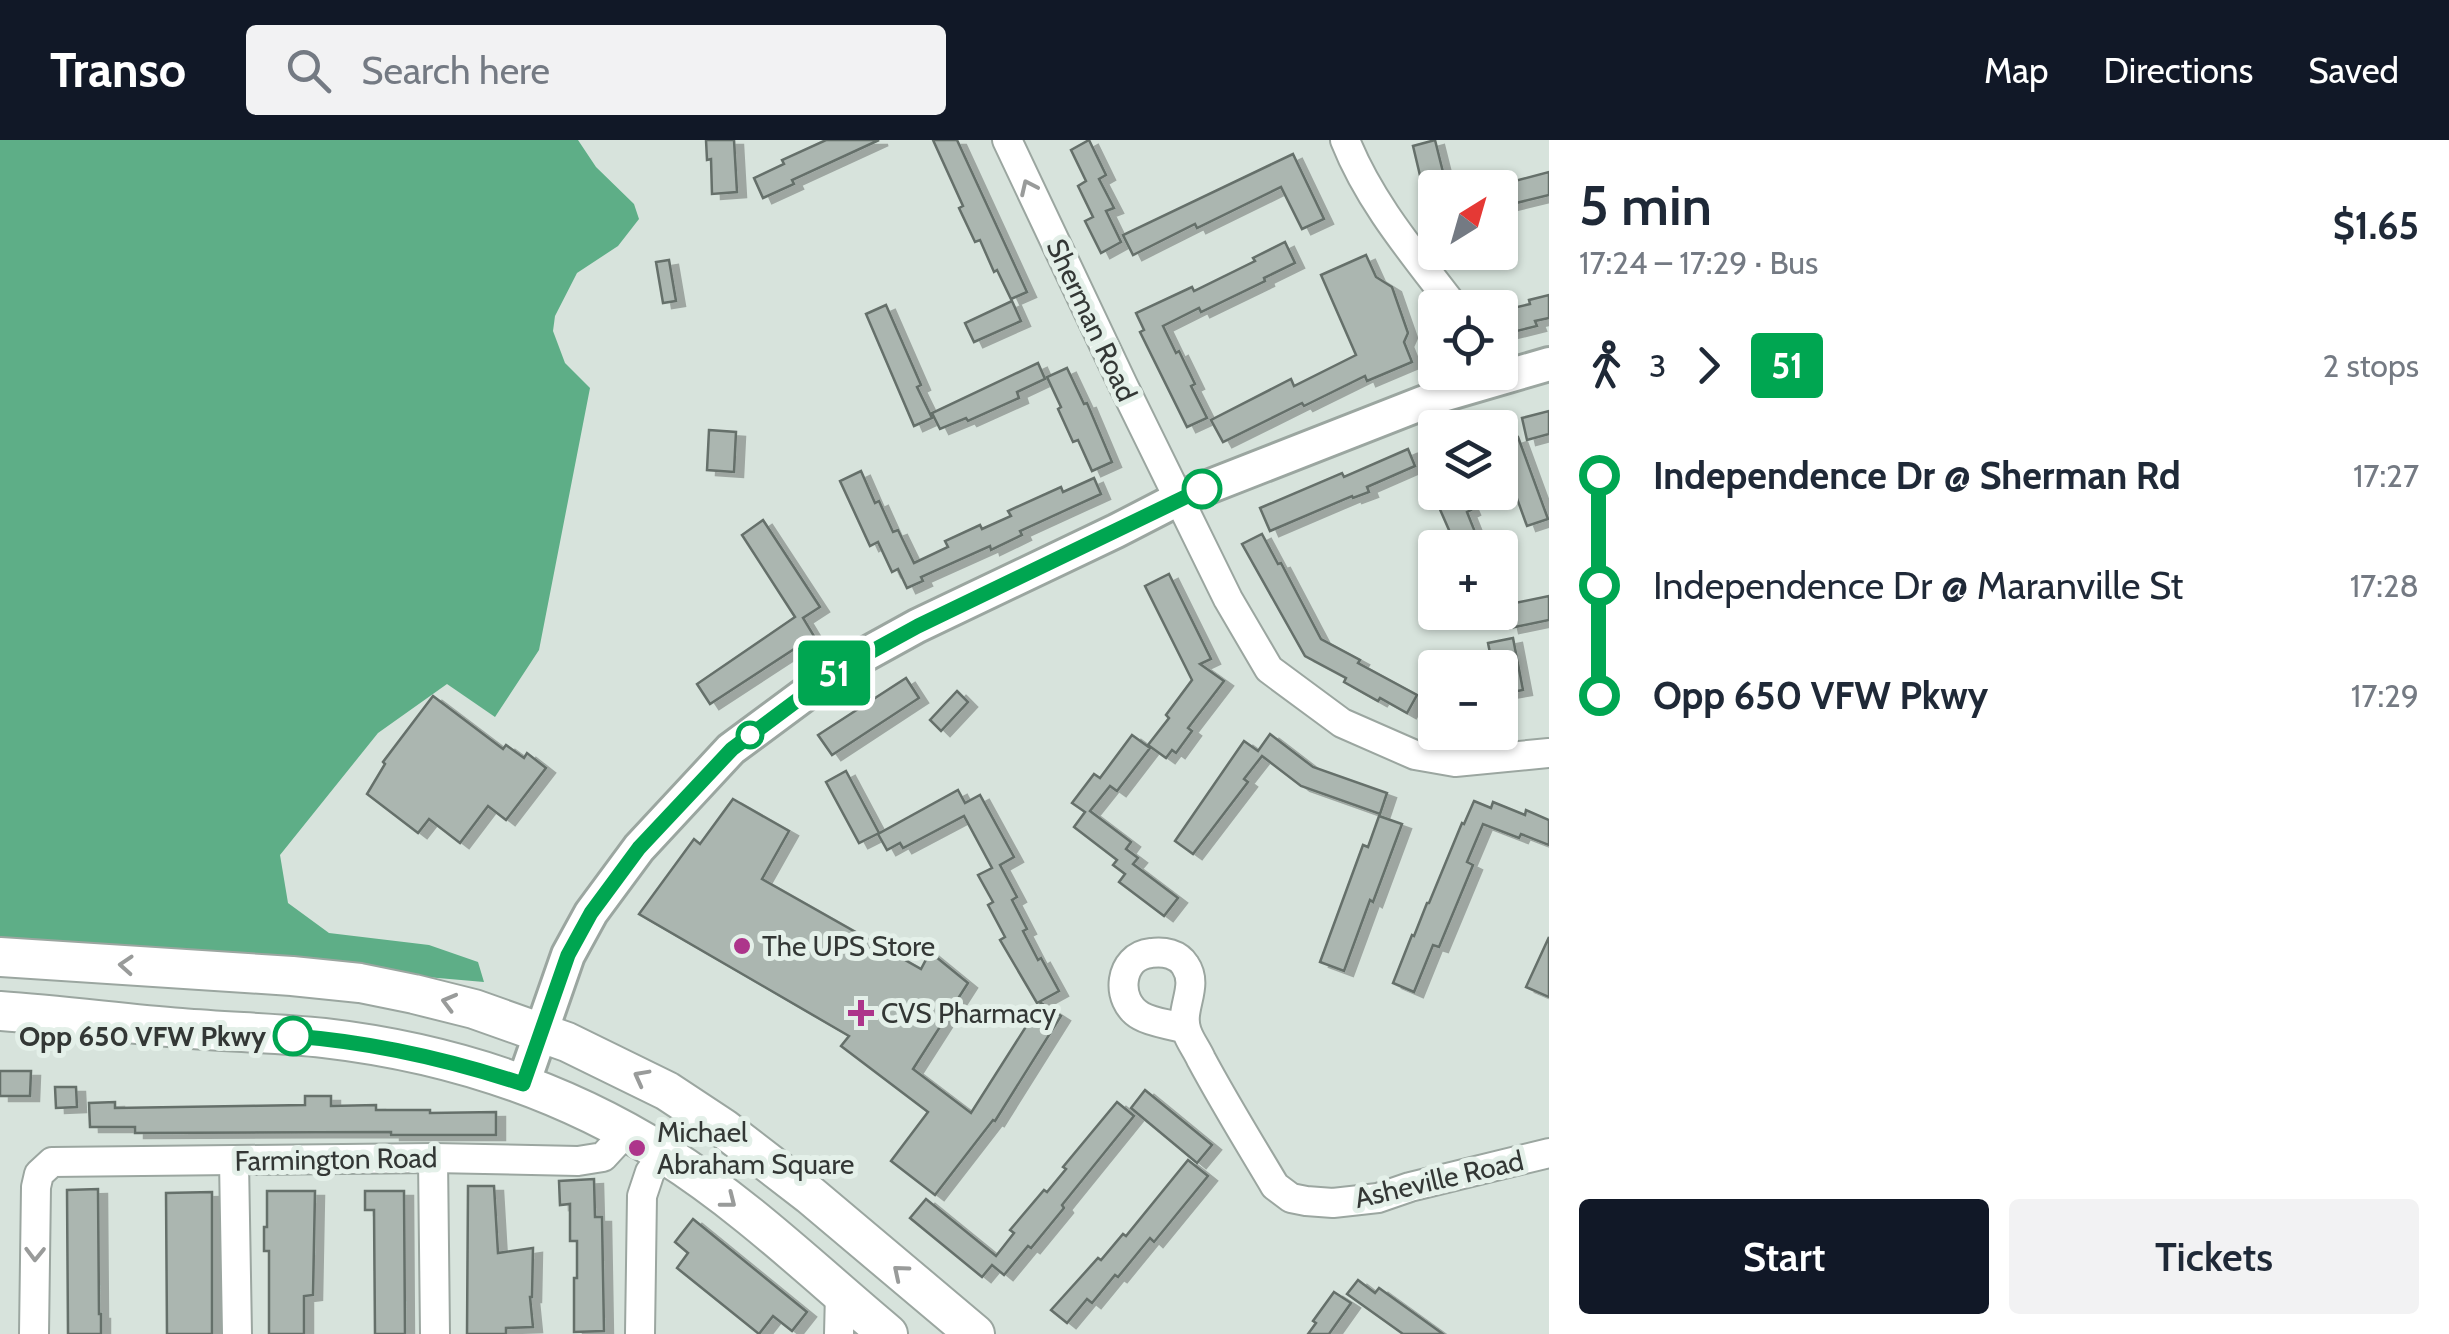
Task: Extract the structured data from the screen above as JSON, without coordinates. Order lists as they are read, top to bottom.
{
  "streets": {
    "street": ["Sherman Road", "Farmington Road", "Asheville Road"]
  },
  "one_way": ["Sherman Road"],
  "places": {
    "other": ["The UPS Store", "Opp 650 VFW Pkwy", "Michael Abraham Square"],
    "health": ["CVS Pharmacy"]
  },
  "lines": ["bus line 51"],
  "north": "top right",
  "page": {
    "header": "Transo",
    "search": "Search here",
    "nav": ["Map", "Directions", "Saved"],
    "on_map": "51",
    "heading": ["5 min", "17:24 – 17:29 · Bus", "$1.65"],
    "map_buttons": ["+", "−"],
    "legs": ["3", "51", "2 stops"],
    "list": [
      {
        "name": "Independence Dr @ Sherman Rd",
        "value": "17:27"
      },
      {
        "name": "Independence Dr @ Maranville St",
        "value": "17:28"
      },
      {
        "name": "Opp 650 VFW Pkwy",
        "value": "17:29"
      }
    ],
    "buttons": ["Start", "Tickets"]
  }
}
